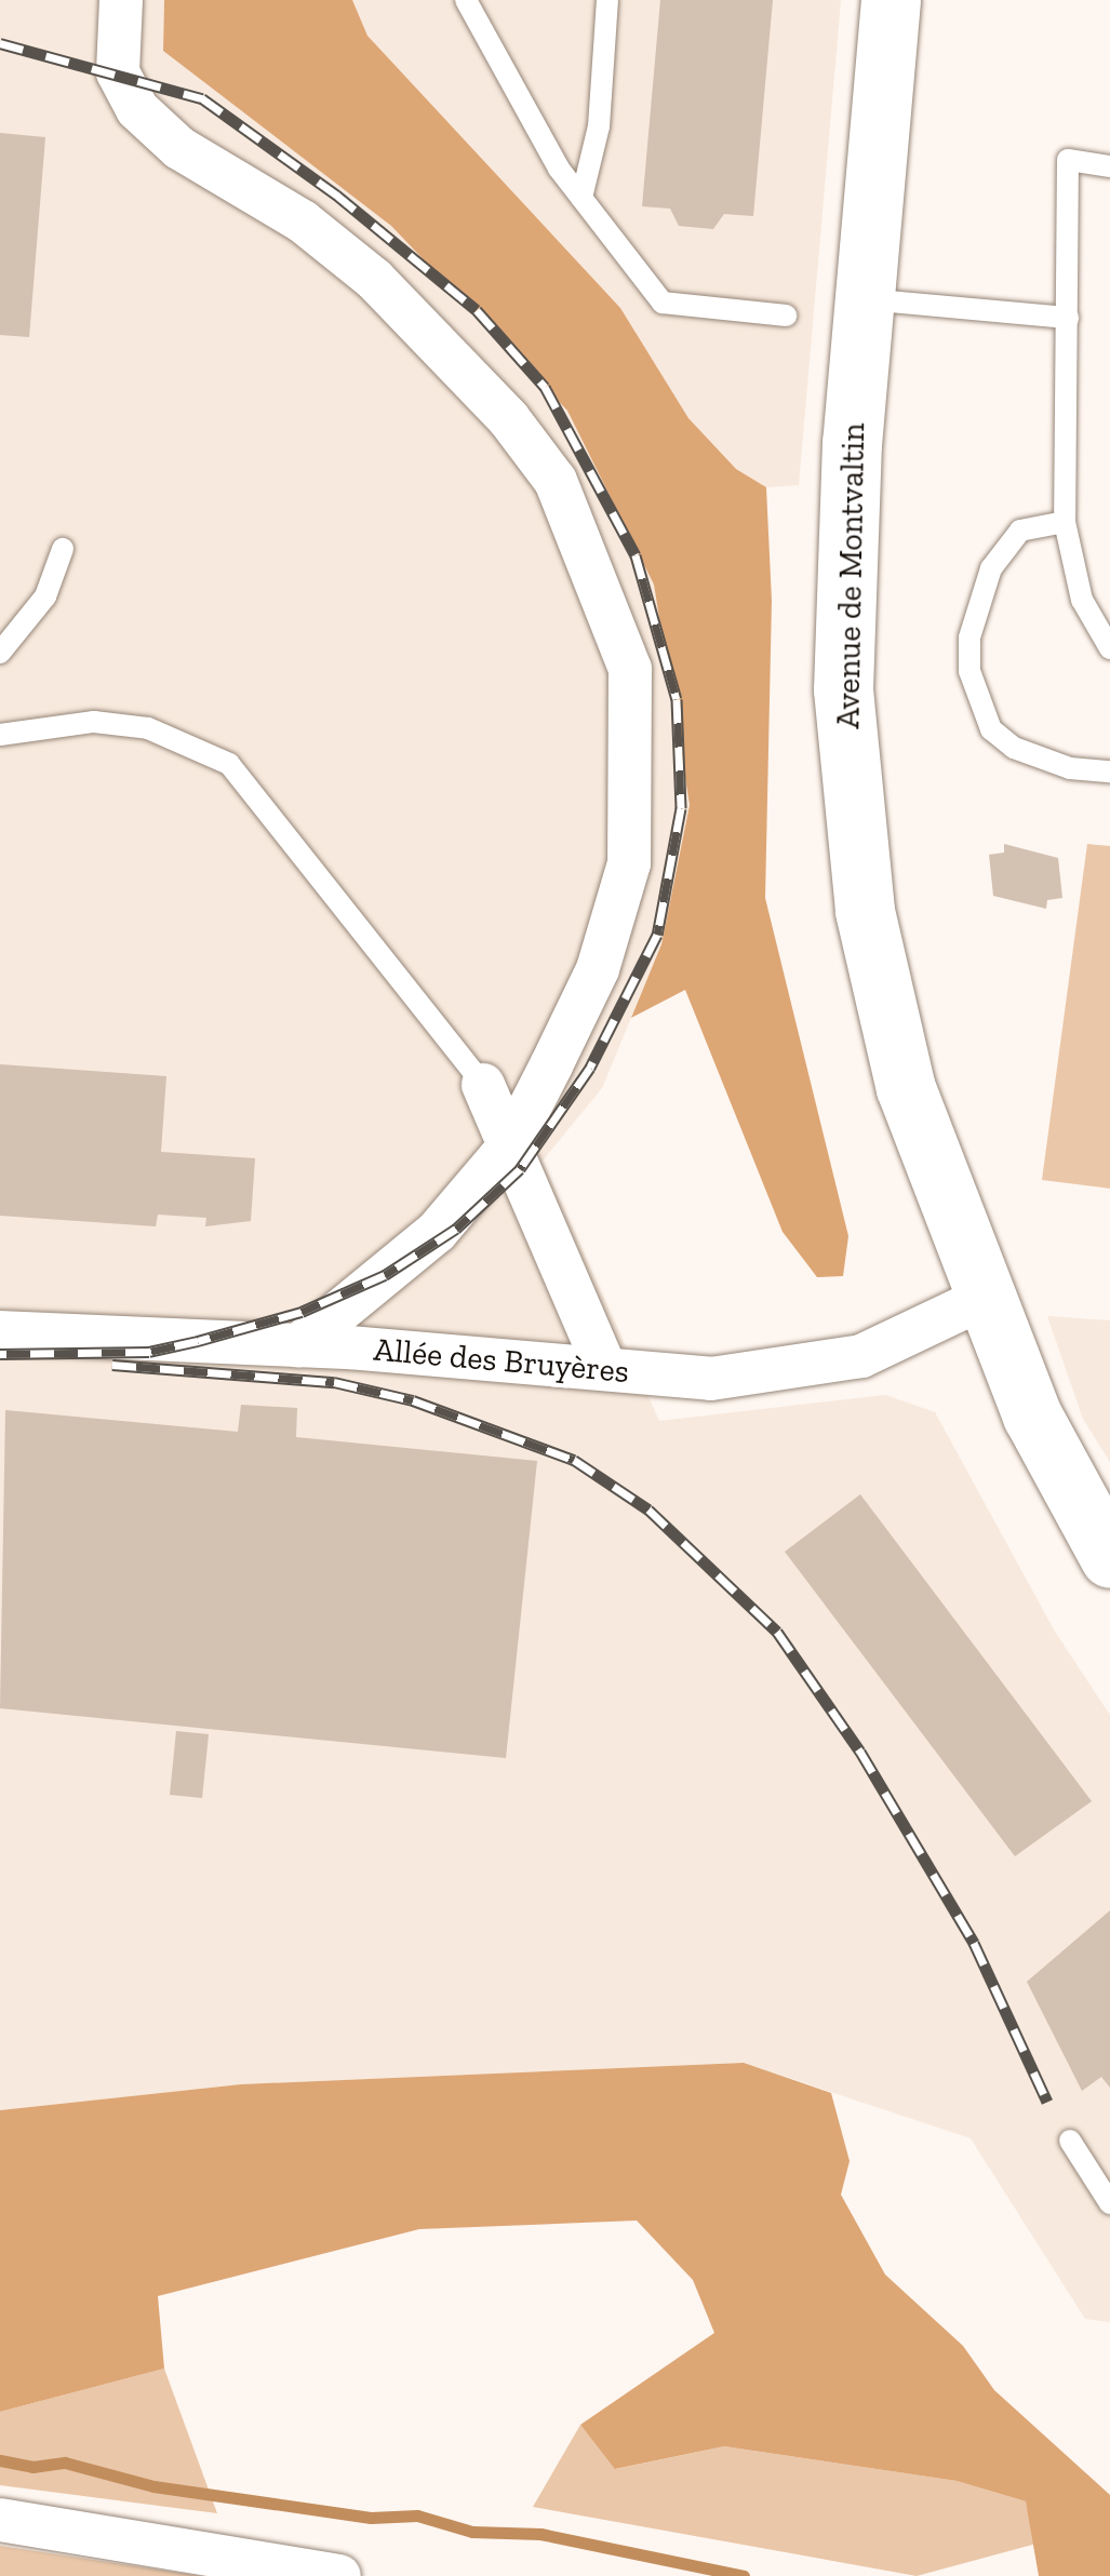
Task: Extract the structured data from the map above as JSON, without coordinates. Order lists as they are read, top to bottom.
{
  "streets": {
    "street": ["Avenue de Montvaltin", "Allée des Bruyères"]
  },
  "crossings": [
    ["Avenue de Montvaltin", "Allée des Bruyères"]
  ]
}
